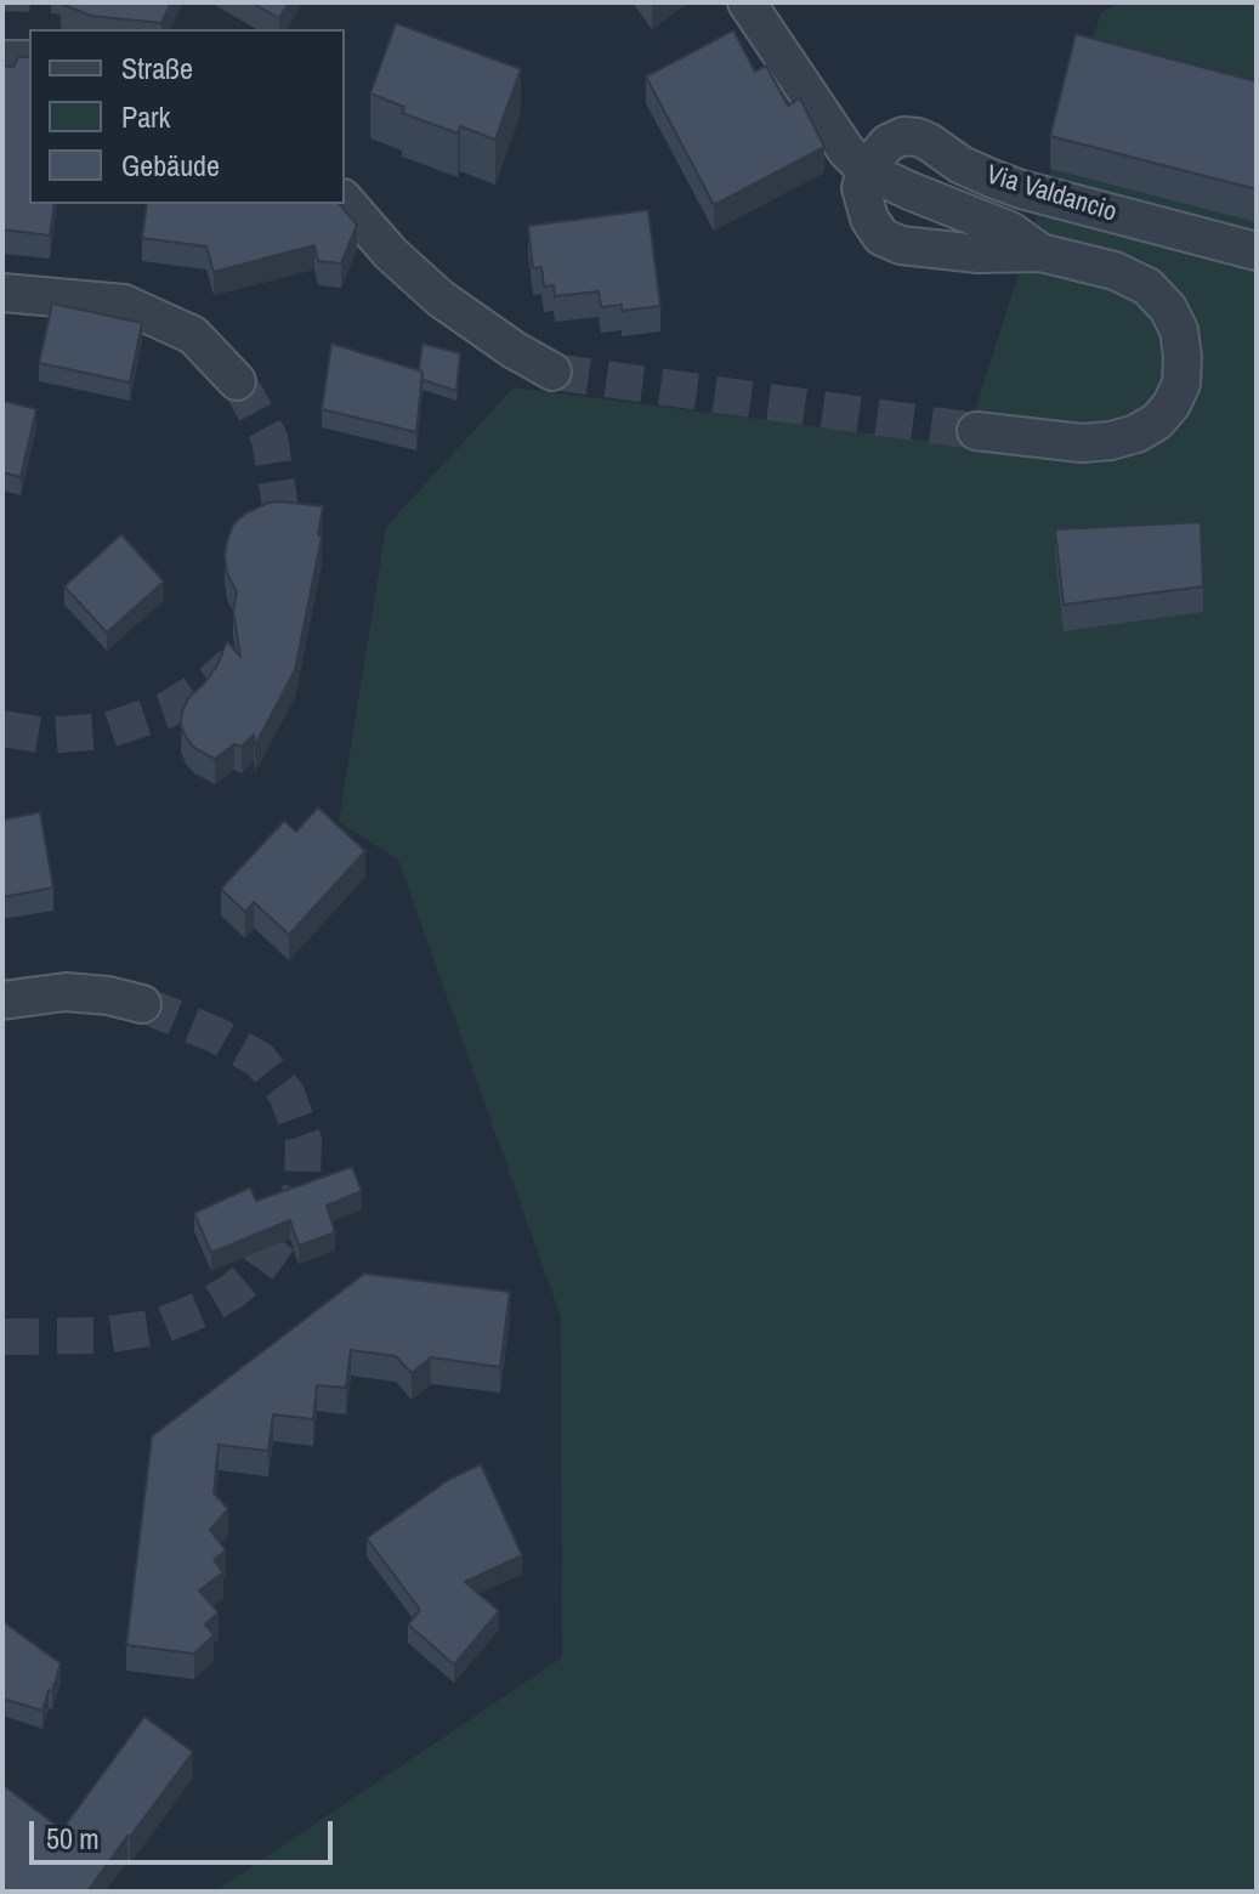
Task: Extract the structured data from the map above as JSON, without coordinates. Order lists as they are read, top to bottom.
{
  "streets": {
    "street": ["Via Valdancio"]
  },
  "legend": ["Straße", "Park", "Gebäude"],
  "scale_bar": "50 m"
}
